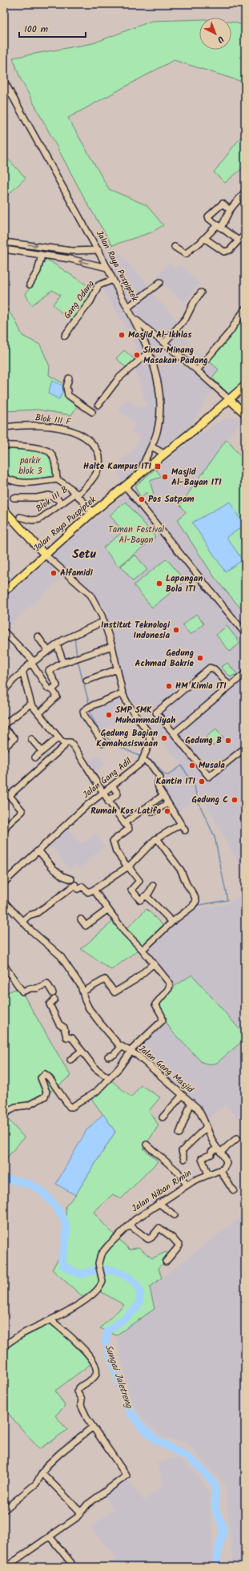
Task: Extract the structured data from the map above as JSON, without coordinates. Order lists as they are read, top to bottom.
{
  "streets": {
    "main road": ["Jalan Raya Puspiptek"],
    "street": [
      "Gang Odang",
      "Blok III F",
      "Blok III B",
      "Jalan Gang Adil",
      "Jalan Gang Masjid",
      "Jalan Niban Rimin"
    ]
  },
  "crossings": [
    ["Jalan Raya Puspiptek", "Gang Odang"],
    ["Jalan Raya Puspiptek", "Jalan Gang Adil"],
    ["Blok III F", "Blok III B"],
    ["Jalan Gang Masjid", "Jalan Niban Rimin"]
  ],
  "districts": ["Setu"],
  "water": ["Sungai Jaletreng"],
  "parks": ["parkir blok 3", "Taman Festival Al-Bayan"],
  "places": {
    "other": [
      "Masjid Al-Ikhlas",
      "Sinar Minang Masakan Padang",
      "Masjid Al-Bayan ITI",
      "Pos Satpam",
      "Alfamidi",
      "Lapangan Bola ITI",
      "Institut Teknologi Indonesia",
      "Gedung Achmad Bakrie",
      "HM Kimia ITI",
      "SMP SMK Muhammadiyah",
      "Gedung Bagian Kemahasiswaan",
      "Gedung B",
      "Musala",
      "Kantin ITI",
      "Gedung C",
      "Rumah Kos Latifa"
    ],
    "transit": ["Halte Kampus ITI"]
  },
  "scale_bar": "100 m",
  "north": "bottom right"
}
